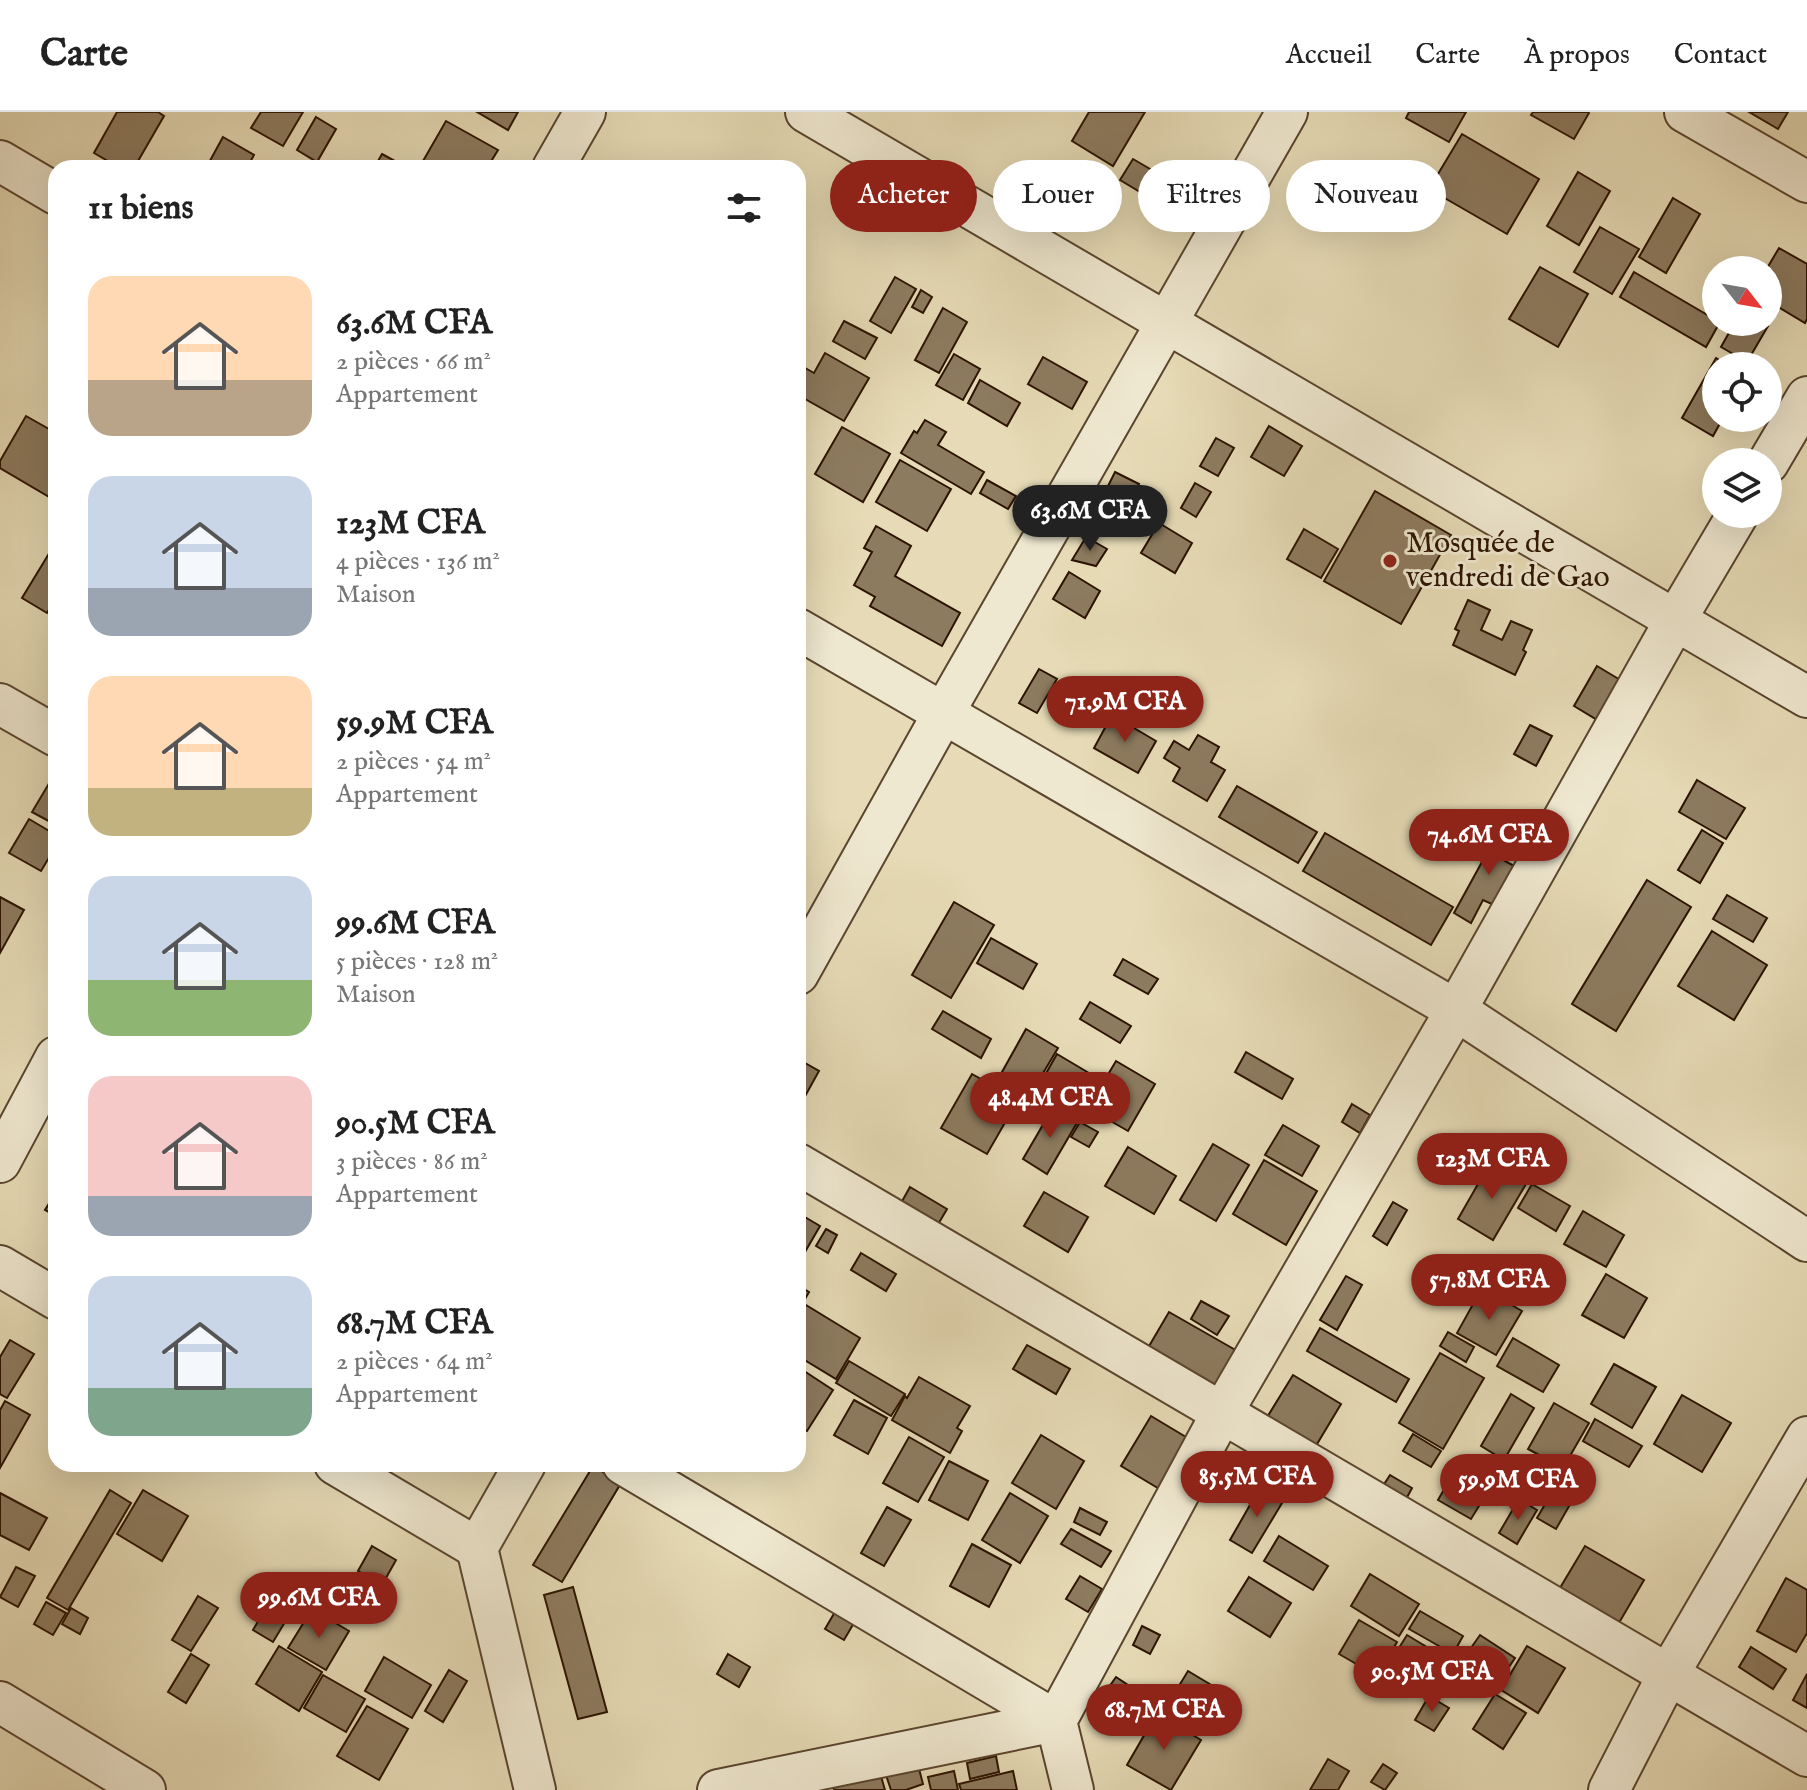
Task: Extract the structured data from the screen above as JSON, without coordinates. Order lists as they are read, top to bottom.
{
  "places": ["Mosquée de vendredi de Gao"],
  "north": "bottom right",
  "page": {
    "header": "Carte",
    "nav": [
      "Accueil",
      "Carte",
      "À propos",
      "Contact"
    ],
    "chip": [
      "Acheter",
      "Louer",
      "Filtres",
      "Nouveau"
    ],
    "heading": "11 biens",
    "list": [
      {
        "name": "63.6M CFA",
        "note": "2 pièces · 66 m² · Appartement"
      },
      {
        "name": "123M CFA",
        "note": "4 pièces · 136 m² · Maison"
      },
      {
        "name": "59.9M CFA",
        "note": "2 pièces · 54 m² · Appartement"
      },
      {
        "name": "99.6M CFA",
        "note": "5 pièces · 128 m² · Maison"
      },
      {
        "name": "90.5M CFA",
        "note": "3 pièces · 86 m² · Appartement"
      },
      {
        "name": "68.7M CFA",
        "note": "2 pièces · 64 m² · Appartement"
      }
    ],
    "price": [
      "63.6M CFA",
      "71.9M CFA",
      "74.6M CFA",
      "48.4M CFA",
      "123M CFA",
      "57.8M CFA",
      "85.5M CFA",
      "59.9M CFA",
      "99.6M CFA",
      "90.5M CFA",
      "68.7M CFA"
    ]
  }
}
